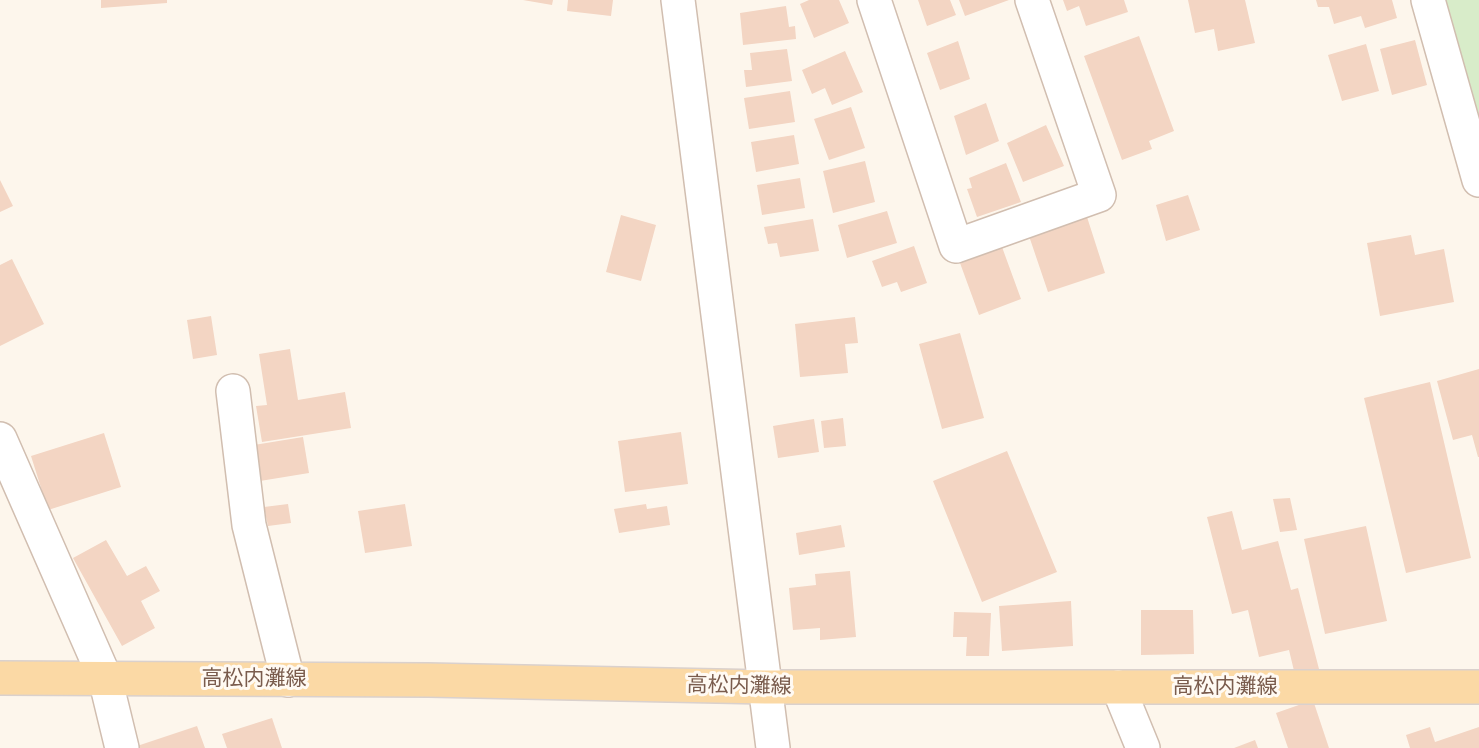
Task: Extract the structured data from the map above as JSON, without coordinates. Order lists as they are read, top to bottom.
{
  "streets": {
    "main road": ["高松内灘線"]
  }
}
